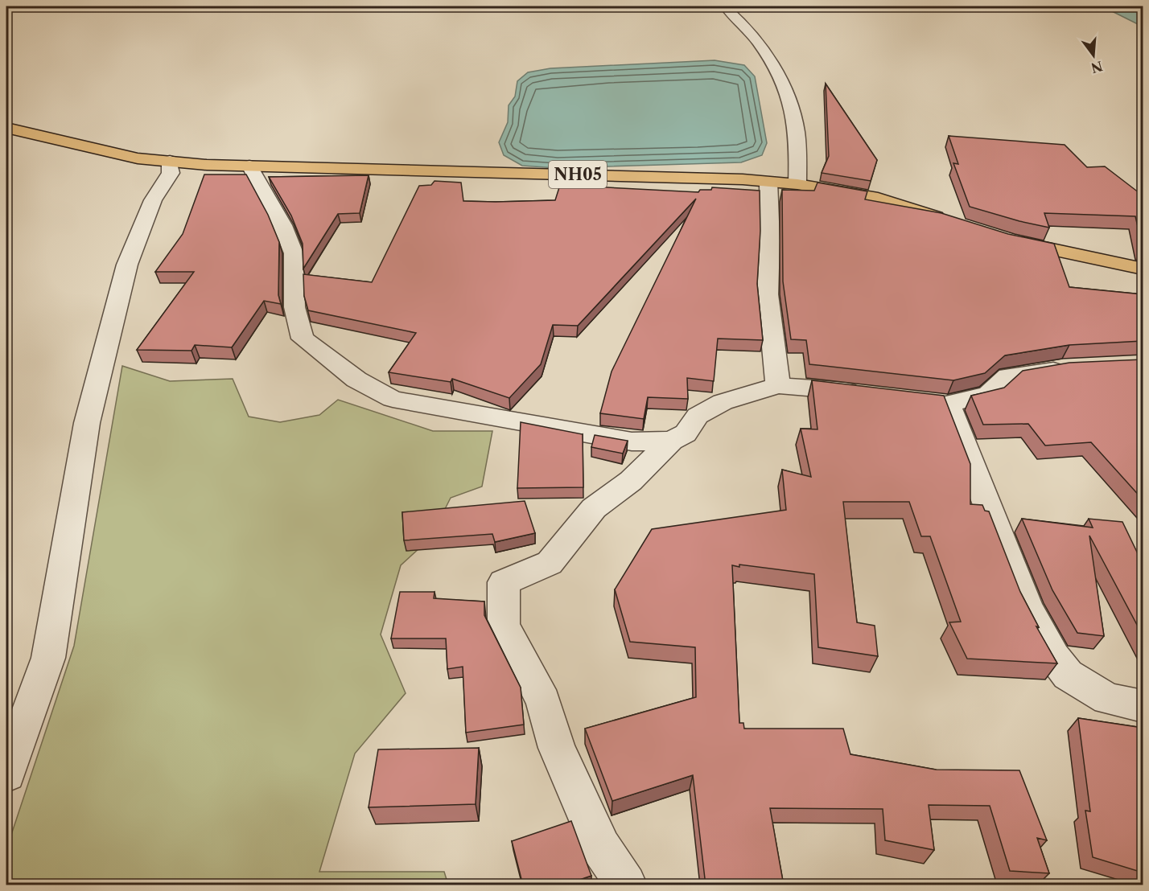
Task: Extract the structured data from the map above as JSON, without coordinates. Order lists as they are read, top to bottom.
{
  "streets": {
    "main road": ["NH05"]
  },
  "north": "bottom"
}
